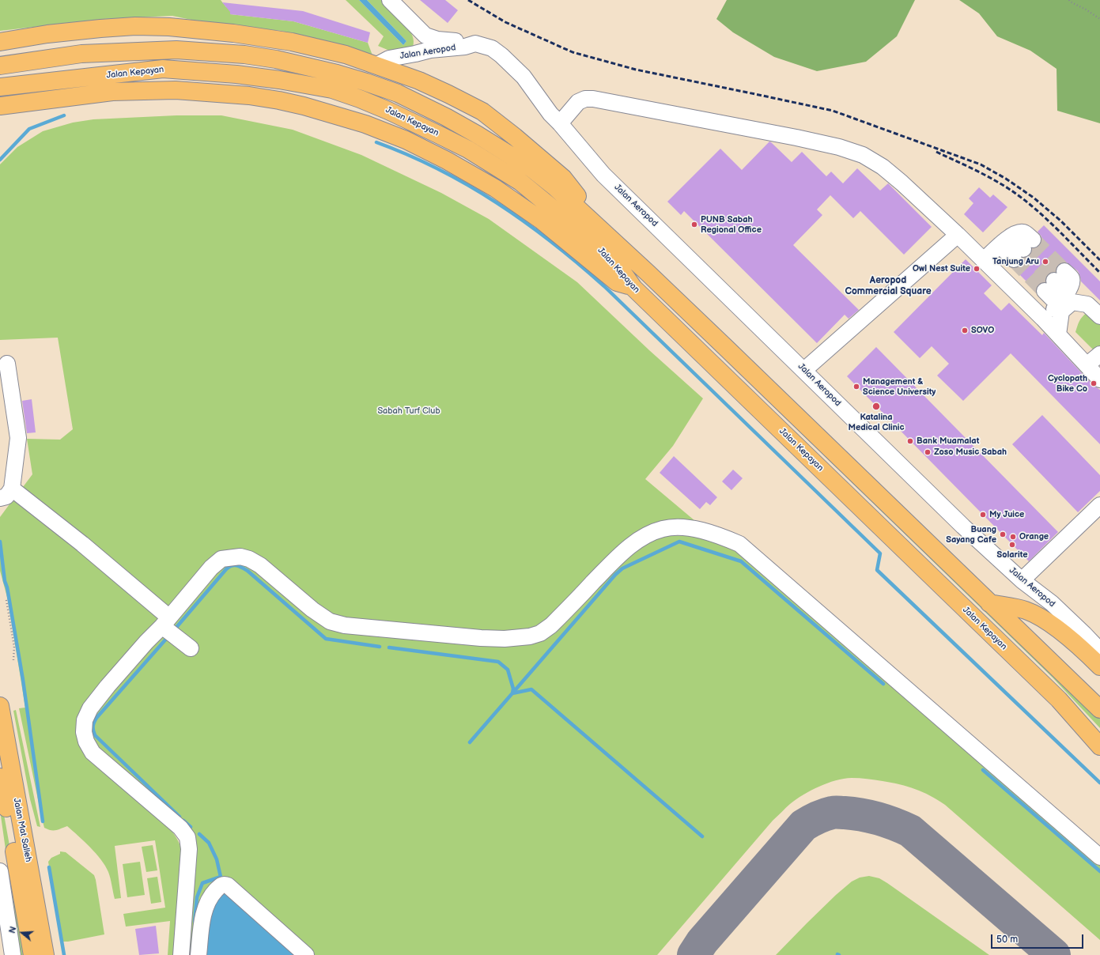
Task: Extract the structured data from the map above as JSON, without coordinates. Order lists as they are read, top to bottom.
{
  "streets": {
    "main road": ["Jalan Kepayan", "Jalan Mat Salleh"],
    "street": ["Jalan Aeropod"]
  },
  "districts": ["Aeropod Commercial Square"],
  "parks": ["Sabah Turf Club"],
  "places": [
    "PUNB Sabah Regional Office",
    "Tanjung Aru",
    "Owl Nest Suite",
    "SOVO",
    "Cyclopath Bike Co",
    "Management & Science University",
    "Katalina Medical Clinic",
    "Bank Muamalat",
    "Zoso Music Sabah",
    "My Juice",
    "Buang Sayang Cafe",
    "Orange",
    "Solarite"
  ],
  "scale_bar": "50 m",
  "north": "left"
}
